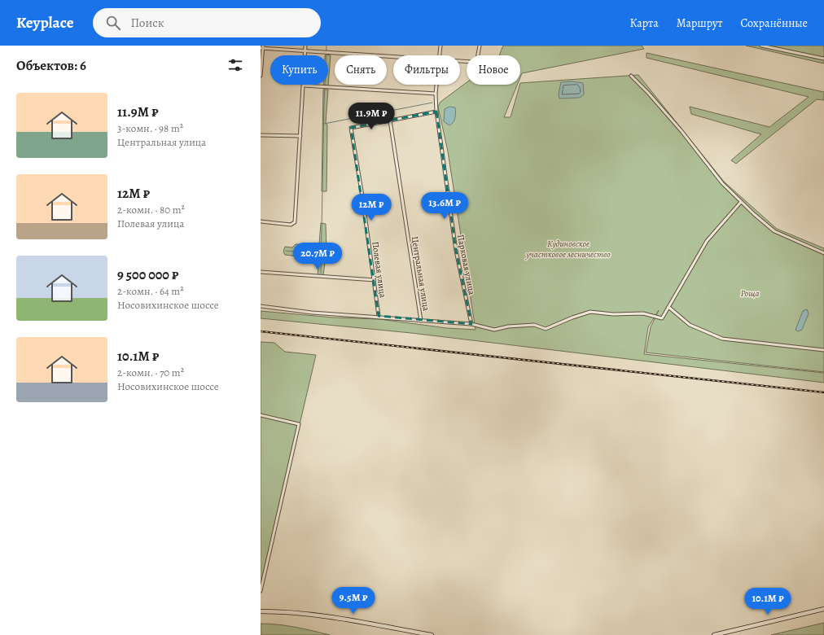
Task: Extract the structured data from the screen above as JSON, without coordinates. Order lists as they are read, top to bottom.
{
  "streets": {
    "street": ["Парковая улица", "Полевая улица", "Центральная улица"]
  },
  "crossings": [
    ["Полевая улица", "Центральная улица"]
  ],
  "parks": ["Кудиновское участковое лесничество", "Роща"],
  "page": {
    "header": "Keyplace",
    "search": "Поиск",
    "nav": ["Карта", "Маршрут", "Сохранённые"],
    "heading": "Объектов: 6",
    "chip": [
      "Купить",
      "Снять",
      "Фильтры",
      "Новое"
    ],
    "list": [
      {
        "name": "11.9M ₽",
        "note": "3-комн. · 98 m² · Центральная улица"
      },
      {
        "name": "12M ₽",
        "note": "2-комн. · 80 m² · Полевая улица"
      },
      {
        "name": "9 500 000 ₽",
        "note": "2-комн. · 64 m² · Носовихинское шоссе"
      },
      {
        "name": "10.1M ₽",
        "note": "2-комн. · 70 m² · Носовихинское шоссе"
      }
    ],
    "price": [
      "11.9M ₽",
      "13.6M ₽",
      "12M ₽",
      "20.7M ₽",
      "9.5M ₽",
      "10.1M ₽"
    ]
  }
}
